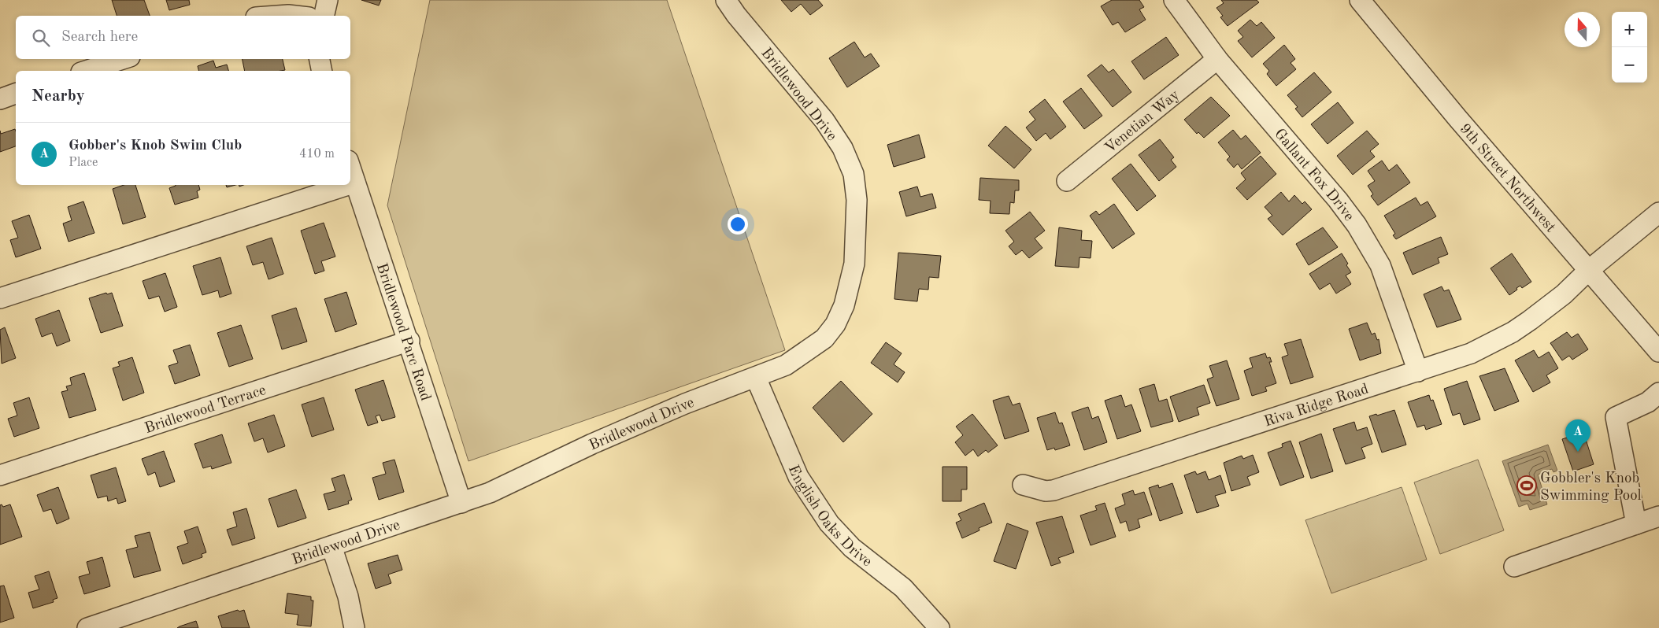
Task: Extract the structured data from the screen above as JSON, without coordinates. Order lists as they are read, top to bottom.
{
  "streets": {
    "street": [
      "Bridlewood Drive",
      "Venetian Way",
      "Gallant Fox Drive",
      "9th Street Northwest",
      "Bridlewood Parc Road",
      "Riva Ridge Road",
      "Bridlewood Terrace",
      "English Oaks Drive"
    ]
  },
  "crossings": [
    ["Bridlewood Drive", "Bridlewood Parc Road"],
    ["Bridlewood Drive", "English Oaks Drive"],
    ["Venetian Way", "Gallant Fox Drive"],
    ["Gallant Fox Drive", "Riva Ridge Road"],
    ["9th Street Northwest", "Riva Ridge Road"],
    ["Bridlewood Parc Road", "Bridlewood Terrace"]
  ],
  "places": {
    "sports": ["Gobbler's Knob Swimming Pool"]
  },
  "north": "top",
  "page": {
    "map_buttons": ["+", "−"],
    "search": "Search here",
    "heading": "Nearby",
    "list": [
      {
        "mark": "A",
        "name": "Gobber's Knob Swim Club",
        "note": "Place",
        "value": "410 m"
      }
    ],
    "pins": "A"
  }
}
